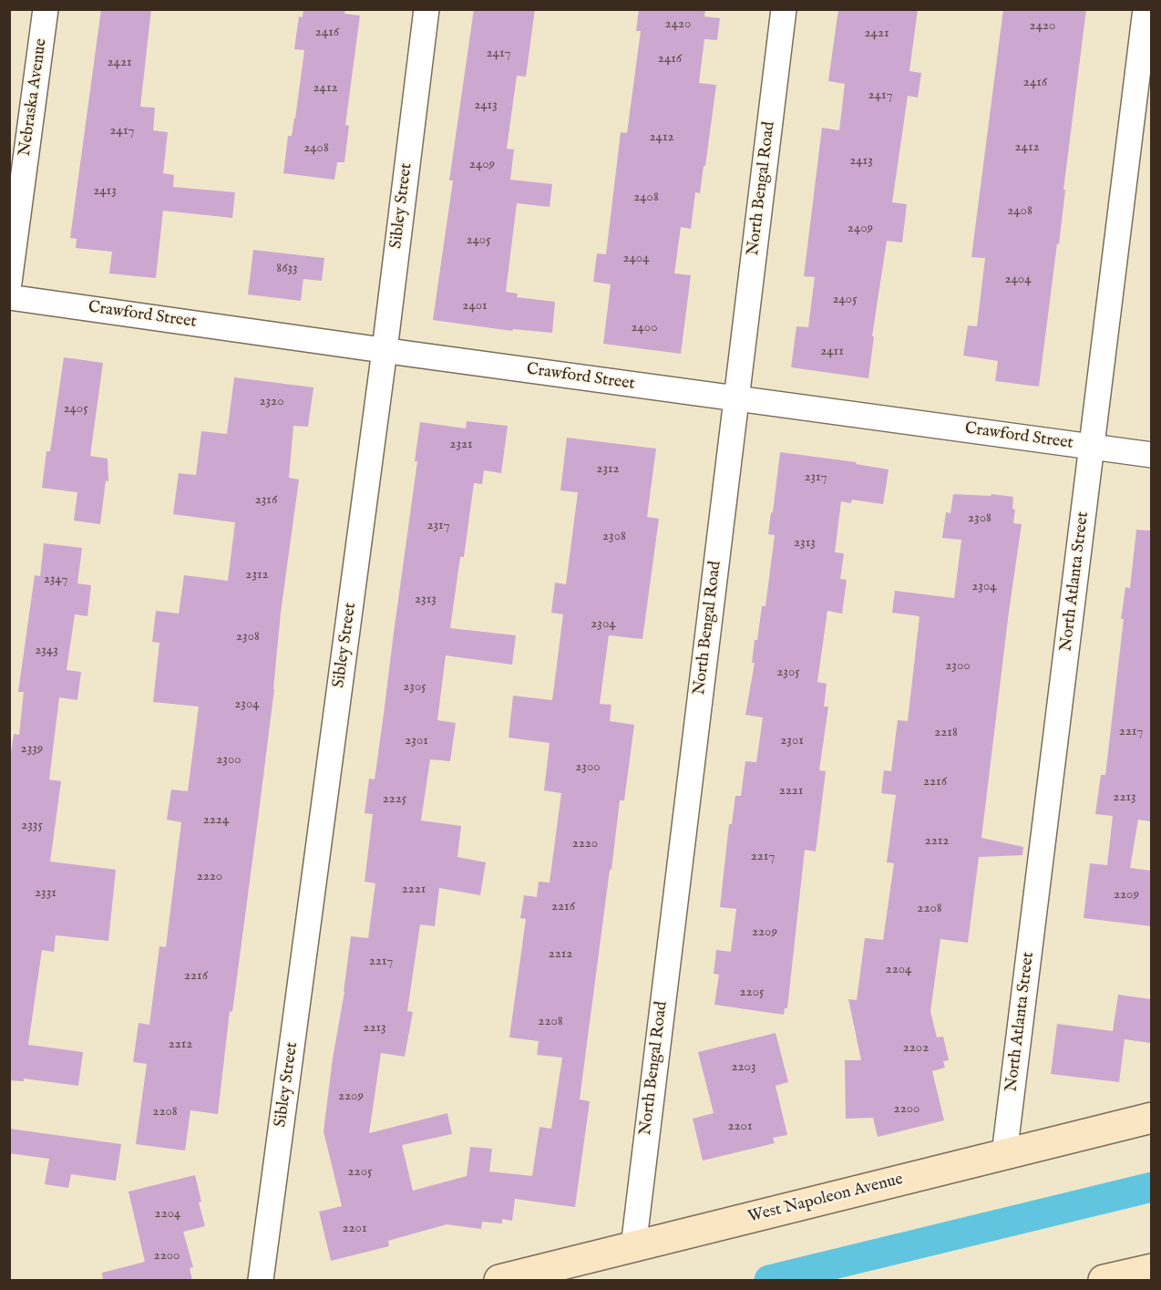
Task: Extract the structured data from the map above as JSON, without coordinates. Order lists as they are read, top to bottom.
{
  "streets": {
    "main road": ["West Napoleon Avenue"],
    "street": [
      "Nebraska Avenue",
      "North Bengal Road",
      "Sibley Street",
      "Crawford Street",
      "North Atlanta Street"
    ]
  },
  "crossings": [
    ["North Bengal Road", "Crawford Street"],
    ["North Bengal Road", "West Napoleon Avenue"],
    ["Sibley Street", "Crawford Street"],
    ["Crawford Street", "North Atlanta Street"],
    ["North Atlanta Street", "West Napoleon Avenue"]
  ],
  "house_numbers": [
    "2420",
    "2420",
    "2416",
    "2421",
    "2417",
    "2416",
    "2421",
    "2416",
    "2412",
    "2417",
    "2413",
    "2417",
    "2412",
    "2412",
    "2408",
    "2413",
    "2409",
    "2413",
    "2408",
    "2408",
    "2409",
    "2405",
    "2404",
    "8633",
    "2404",
    "2405",
    "2401",
    "2400",
    "2411",
    "2320",
    "2405",
    "2321",
    "2312",
    "2317",
    "2316",
    "2308",
    "2317",
    "2308",
    "2313",
    "2312",
    "2347",
    "2304",
    "2313",
    "2304",
    "2308",
    "2343",
    "2300",
    "2305",
    "2305",
    "2304",
    "2217",
    "2218",
    "2301",
    "2301",
    "2339",
    "2300",
    "2300",
    "2216",
    "2221",
    "2213",
    "2225",
    "2224",
    "2335",
    "2212",
    "2220",
    "2217",
    "2220",
    "2221",
    "2331",
    "2209",
    "2216",
    "2208",
    "2209",
    "2212",
    "2217",
    "2204",
    "2216",
    "2205",
    "2208",
    "2213",
    "2212",
    "2202",
    "2203",
    "2209",
    "2200",
    "2208",
    "2201",
    "2205",
    "2204",
    "2201",
    "2200"
  ]
}
